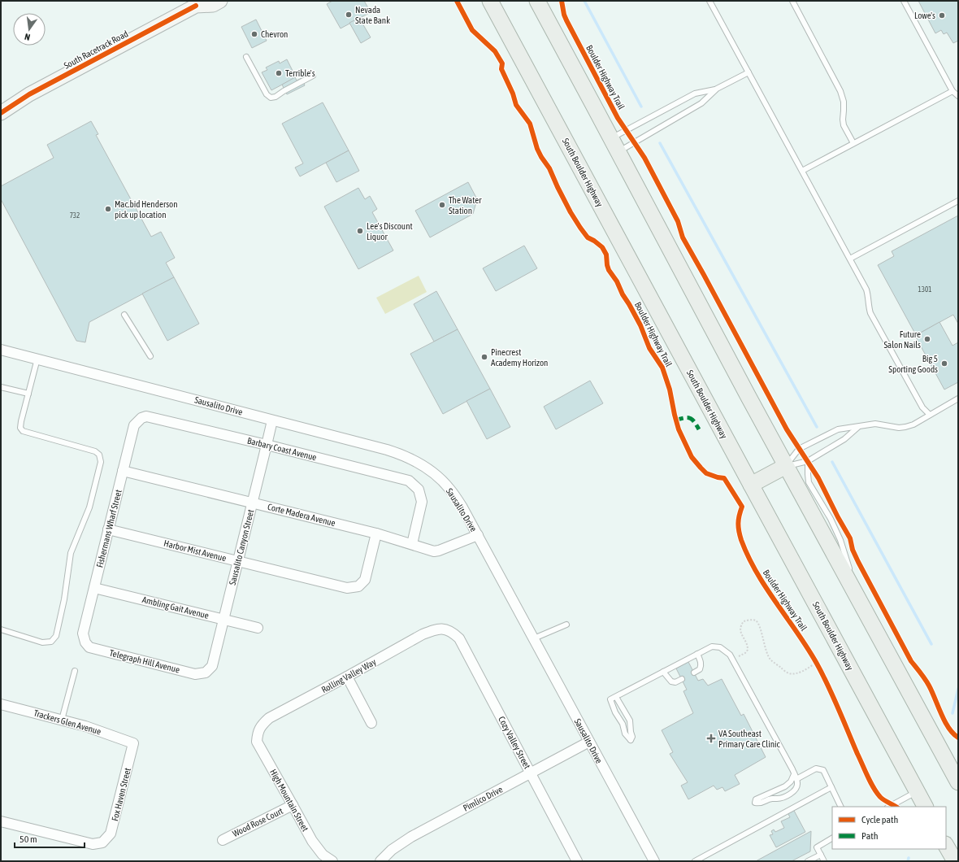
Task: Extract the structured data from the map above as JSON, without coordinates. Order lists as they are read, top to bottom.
{
  "streets": {
    "main road": ["South Racetrack Road", "South Boulder Highway"],
    "street": [
      "Sausalito Drive",
      "Barbary Coast Avenue",
      "Corte Madera Avenue",
      "Fishermans Wharf Street",
      "Sausalito Canyon Street",
      "Harbor Mist Avenue",
      "Ambling Gait Avenue",
      "Telegraph Hill Avenue",
      "Rolling Valley Way",
      "Trackers Glen Avenue",
      "Cozy Valley Street",
      "Fox Haven Street",
      "Pimlico Drive",
      "High Mountain Street",
      "Wood Rose Court"
    ],
    "cycle path": ["Boulder Highway Trail"]
  },
  "crossings": [
    ["Sausalito Drive", "Corte Madera Avenue"],
    ["Sausalito Drive", "Sausalito Canyon Street"],
    ["Sausalito Drive", "Pimlico Drive"],
    ["Barbary Coast Avenue", "Corte Madera Avenue"],
    ["Barbary Coast Avenue", "Fishermans Wharf Street"],
    ["Barbary Coast Avenue", "Sausalito Canyon Street"],
    ["Corte Madera Avenue", "Fishermans Wharf Street"],
    ["Corte Madera Avenue", "Sausalito Canyon Street"],
    ["Corte Madera Avenue", "Harbor Mist Avenue"],
    ["Fishermans Wharf Street", "Harbor Mist Avenue"],
    ["Fishermans Wharf Street", "Ambling Gait Avenue"],
    ["Fishermans Wharf Street", "Telegraph Hill Avenue"],
    ["Sausalito Canyon Street", "Harbor Mist Avenue"],
    ["Sausalito Canyon Street", "Ambling Gait Avenue"],
    ["Sausalito Canyon Street", "Telegraph Hill Avenue"],
    ["Rolling Valley Way", "Cozy Valley Street"],
    ["Rolling Valley Way", "High Mountain Street"],
    ["Trackers Glen Avenue", "Fox Haven Street"],
    ["Cozy Valley Street", "Pimlico Drive"],
    ["High Mountain Street", "Wood Rose Court"]
  ],
  "places": {
    "other": [
      "Nevada State Bank",
      "Lowe's",
      "Chevron",
      "Terrible's",
      "The Water Station",
      "Mac.bid Henderson pick up location",
      "Lee's Discount Liquor",
      "Future Salon Nails",
      "Pinecrest Academy Horizon",
      "Big 5 Sporting Goods"
    ],
    "health": ["VA Southeast Primary Care Clinic"]
  },
  "house_numbers": ["732", "1301"],
  "legend": ["Cycle path", "Path"],
  "scale_bar": "50 m",
  "north": "bottom"
}
